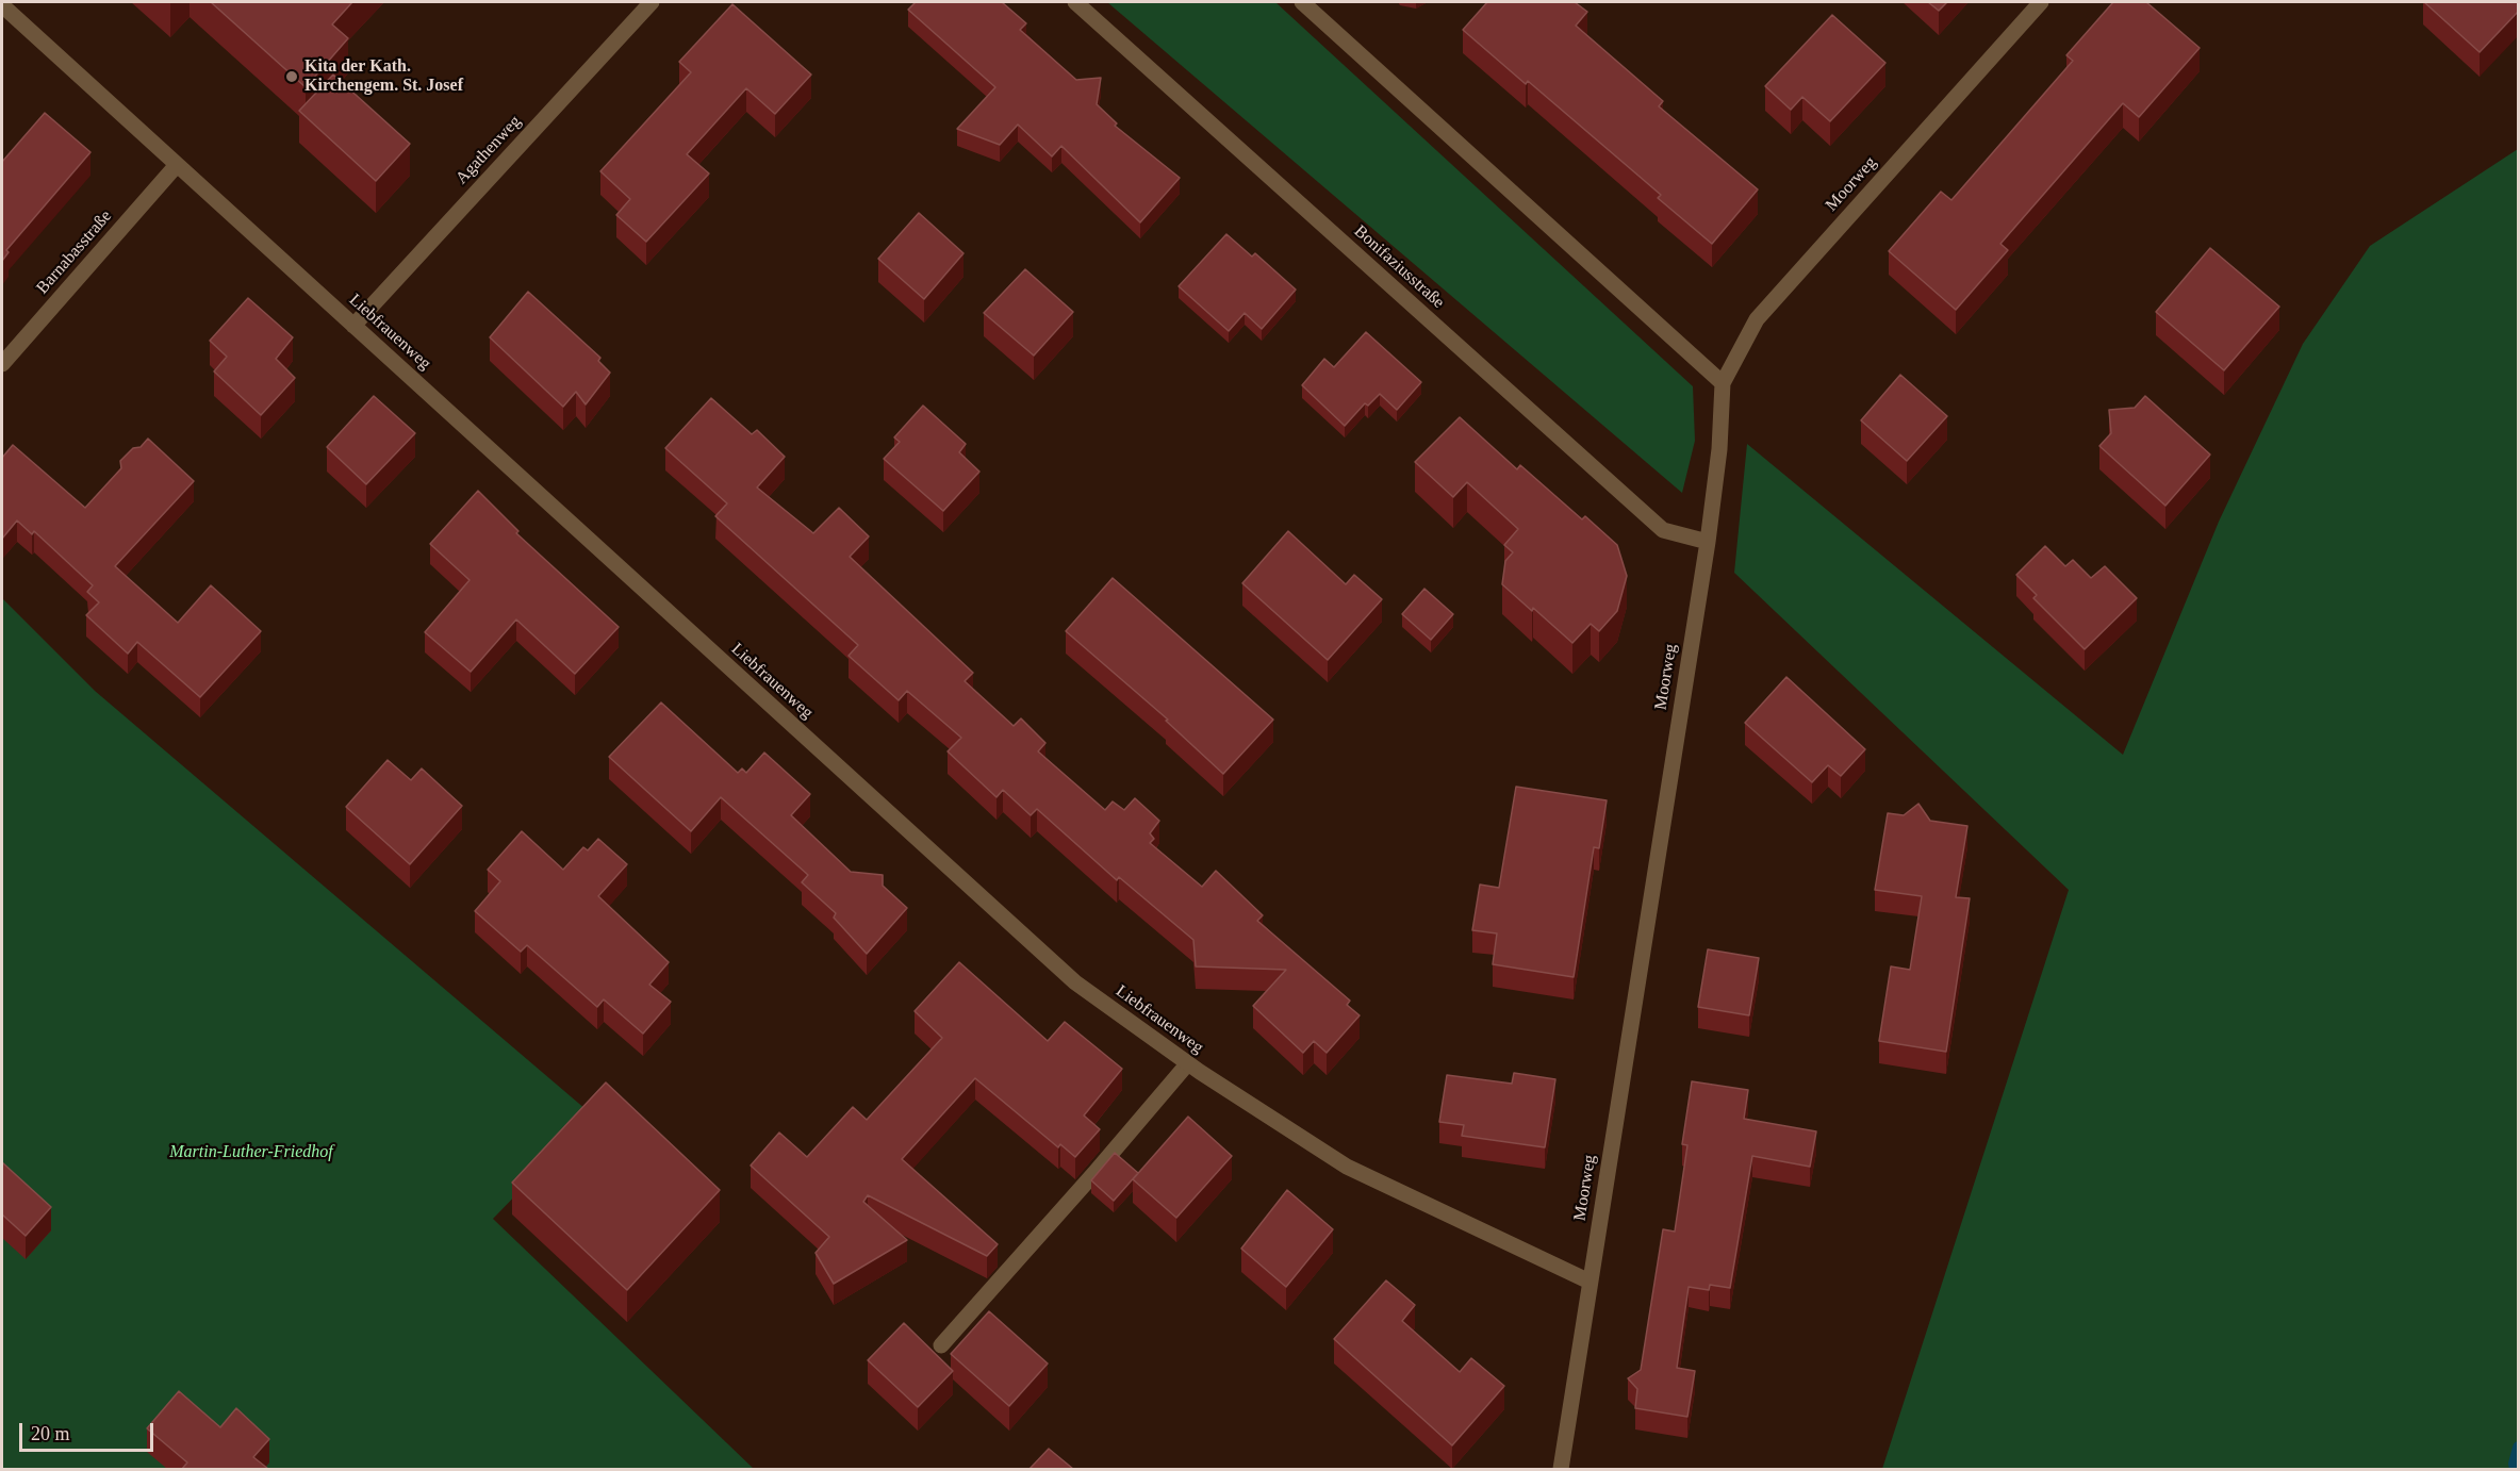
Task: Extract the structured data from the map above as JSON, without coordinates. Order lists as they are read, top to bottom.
{
  "streets": {
    "street": [
      "Agathenweg",
      "Moorweg",
      "Barnabasstraße",
      "Bonifaziusstraße",
      "Liebfrauenweg"
    ]
  },
  "crossings": [
    ["Agathenweg", "Liebfrauenweg"],
    ["Moorweg", "Bonifaziusstraße"],
    ["Moorweg", "Liebfrauenweg"],
    ["Barnabasstraße", "Liebfrauenweg"]
  ],
  "parks": ["Martin-Luther-Friedhof"],
  "places": ["Kita der Kath. Kirchengem. St. Josef"],
  "scale_bar": "20 m"
}
